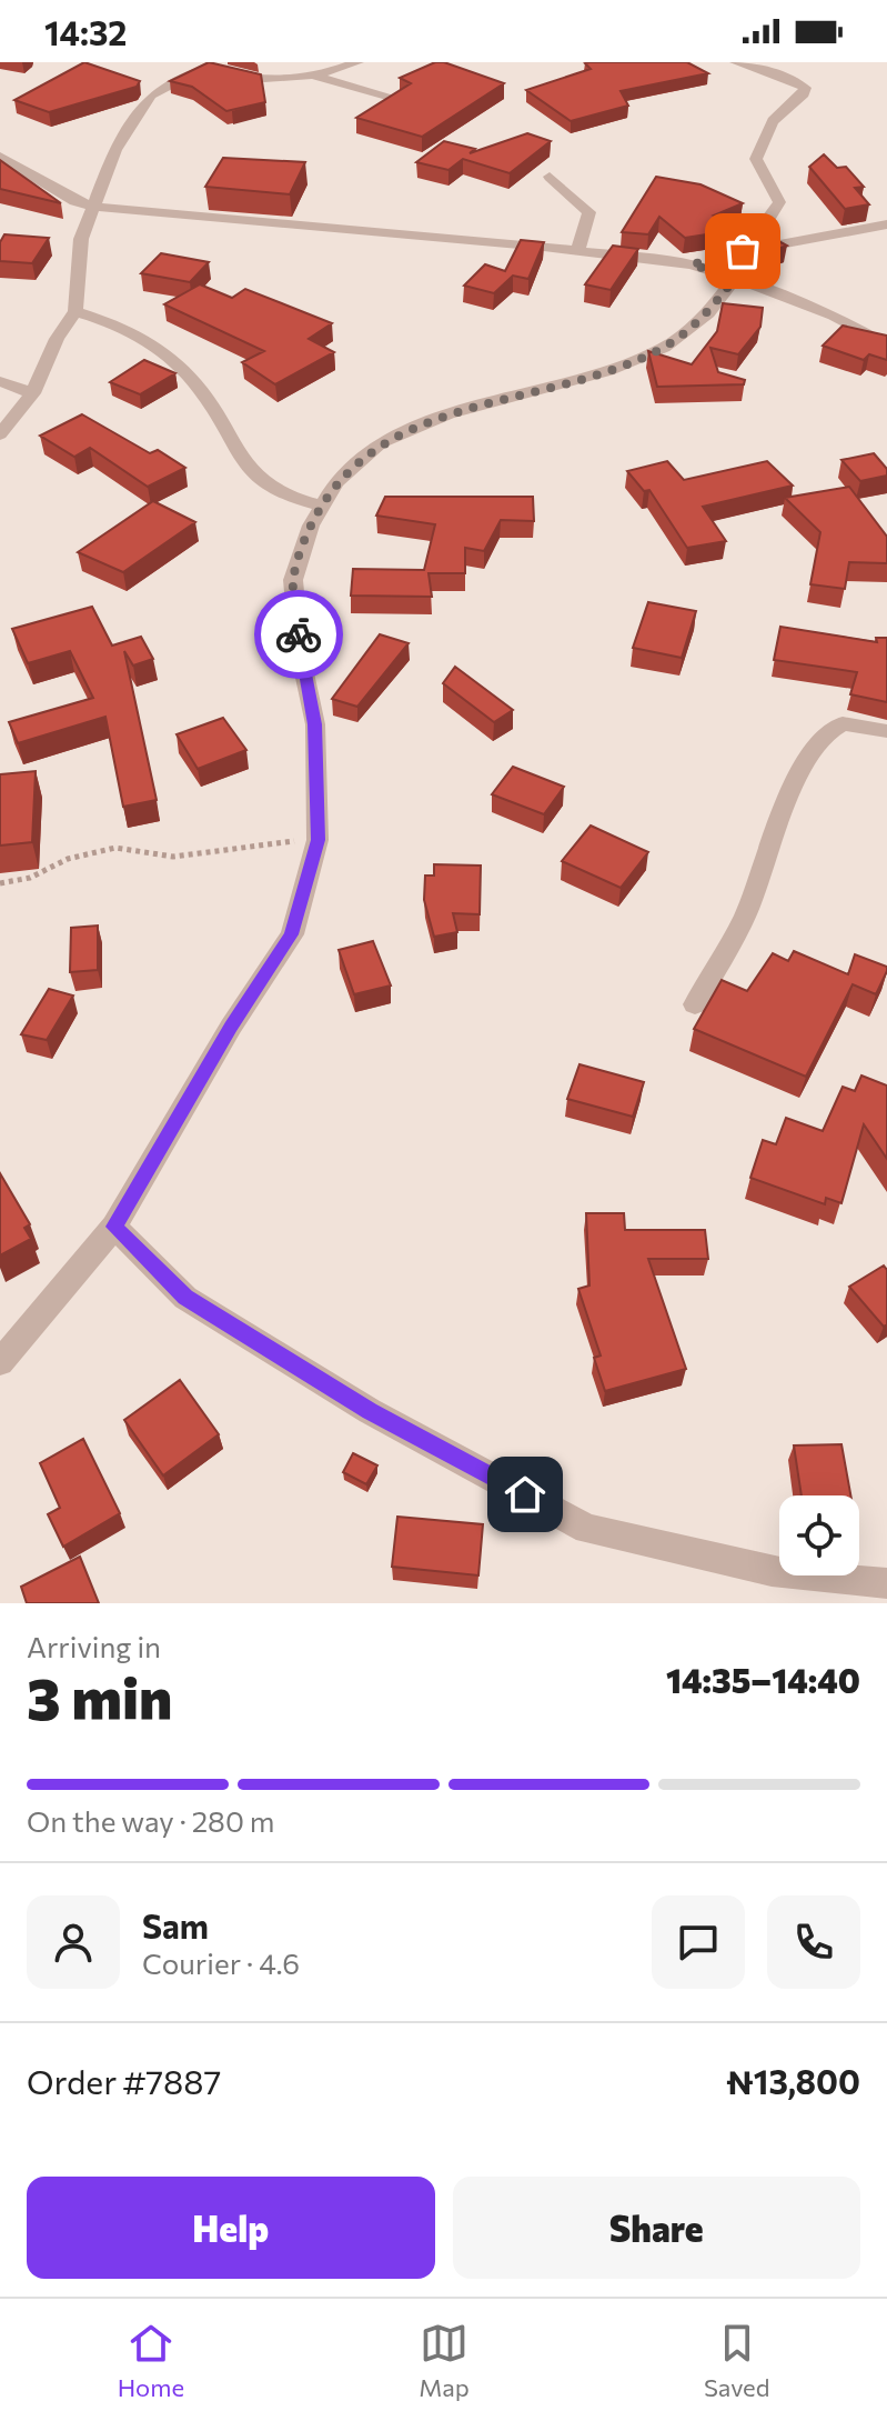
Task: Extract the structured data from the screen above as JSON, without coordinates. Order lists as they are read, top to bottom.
{
  "page": {
    "status": "14:32",
    "heading": ["3 min", "Arriving in", "14:35–14:40"],
    "panel": [
      "Sam",
      "Courier · 4.6",
      "Order #7887",
      "₦13,800"
    ],
    "bar": "On the way · 280 m",
    "buttons": ["Help", "Share"],
    "tabs": ["Home", "Map", "Saved"]
  }
}
